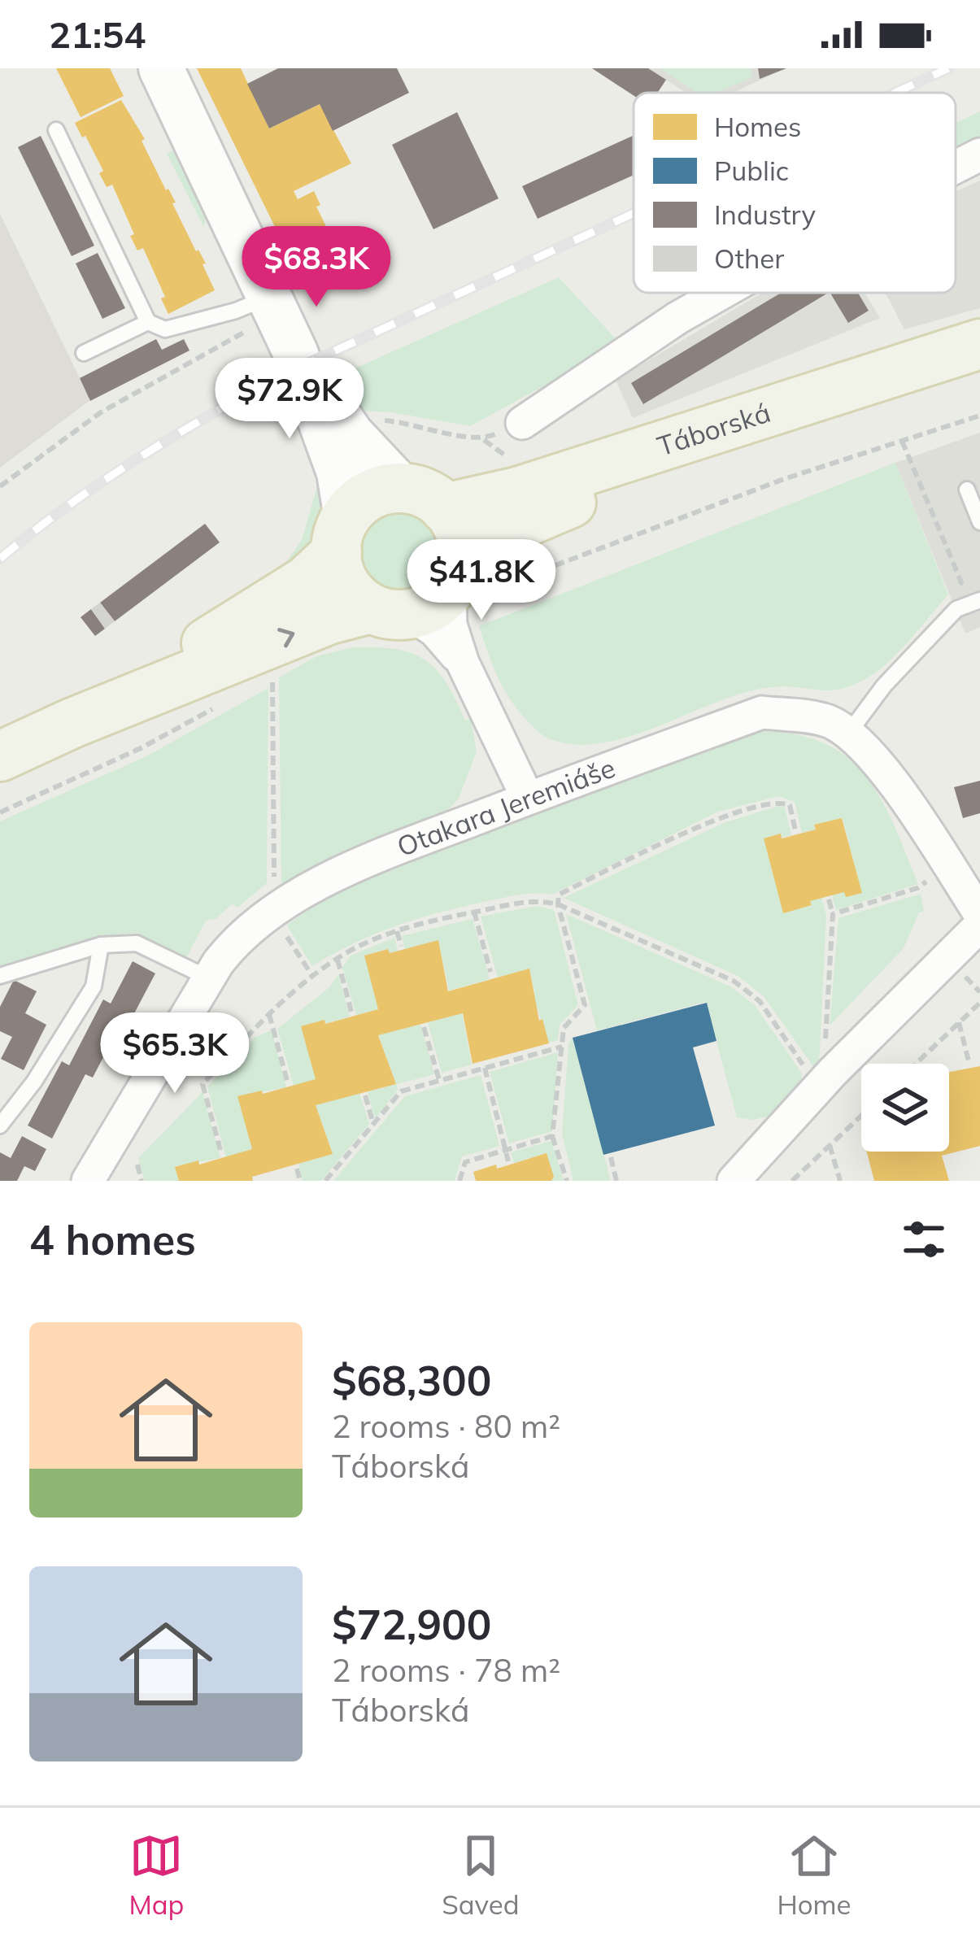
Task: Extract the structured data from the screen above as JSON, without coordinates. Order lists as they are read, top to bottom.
{
  "streets": {
    "main road": ["Táborská"],
    "street": ["Otakara Jeremiáše"]
  },
  "legend": [
    "Homes",
    "Public",
    "Industry",
    "Other"
  ],
  "page": {
    "status": "21:54",
    "price": [
      "$68.3K",
      "$72.9K",
      "$41.8K",
      "$65.3K"
    ],
    "heading": "4 homes",
    "list": [
      {
        "name": "$68,300",
        "note": "2 rooms · 80 m² · Táborská"
      },
      {
        "name": "$72,900",
        "note": "2 rooms · 78 m² · Táborská"
      }
    ],
    "tabs": ["Map", "Saved", "Home"]
  }
}
